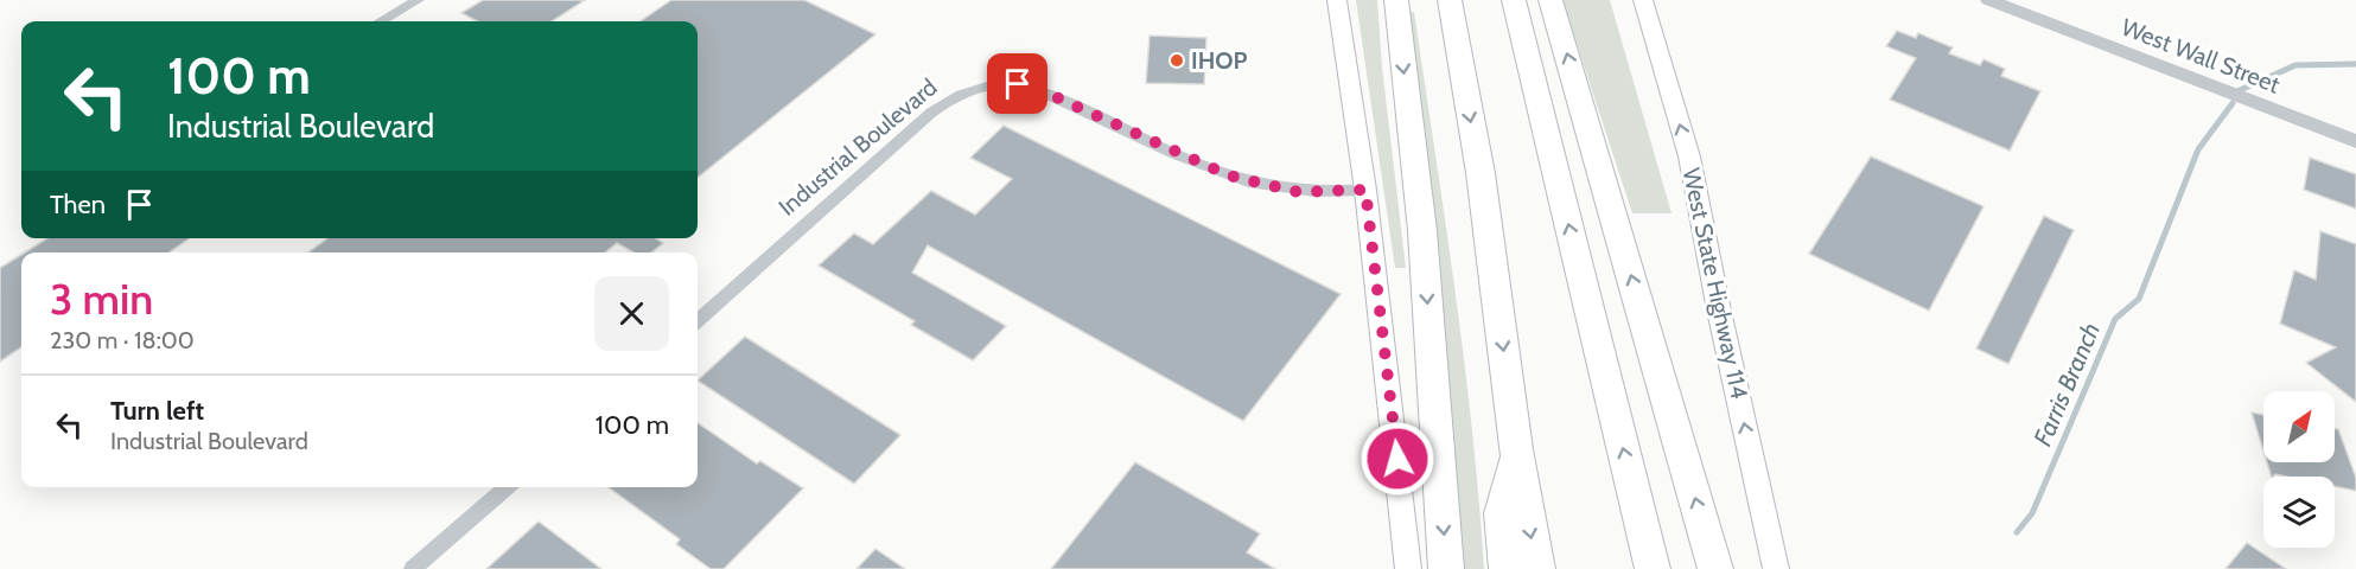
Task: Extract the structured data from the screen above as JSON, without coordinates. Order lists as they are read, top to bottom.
{
  "streets": {
    "main road": ["West State Highway 114"],
    "street": ["West Wall Street", "Industrial Boulevard"]
  },
  "one_way": ["West State Highway 114"],
  "water": ["Farris Branch"],
  "places": ["IHOP"],
  "north": "top right",
  "page": {
    "turn": ["100 m", "Industrial Boulevard"],
    "then": "Then",
    "heading": ["3 min", "230 m · 18:00"],
    "list": [
      {
        "name": "Turn left",
        "note": "Industrial Boulevard",
        "value": "100 m"
      }
    ]
  }
}
